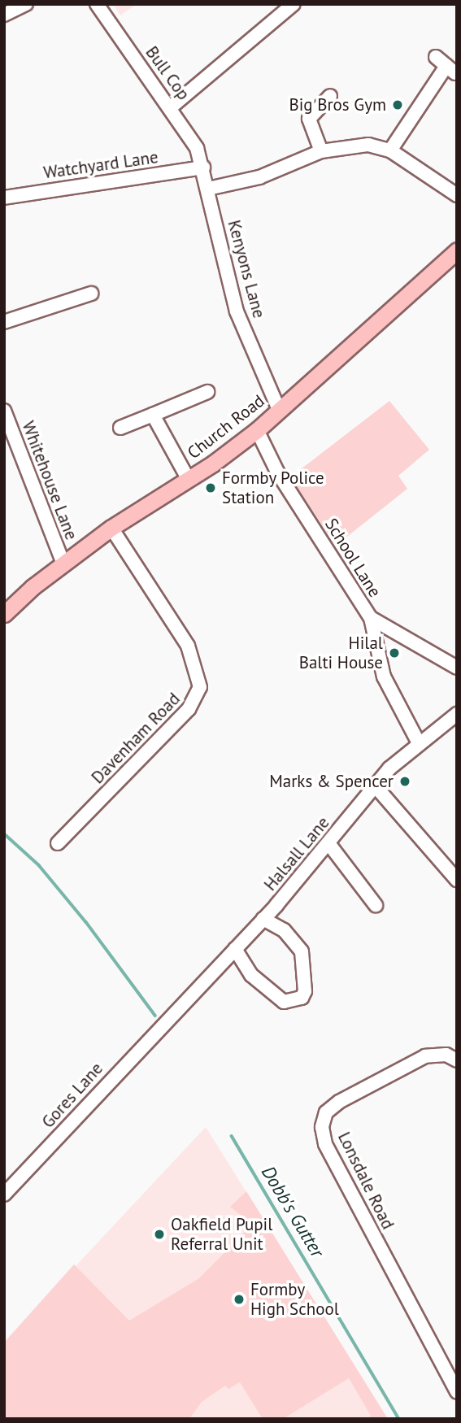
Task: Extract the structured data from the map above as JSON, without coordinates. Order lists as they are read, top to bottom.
{
  "streets": {
    "main road": ["Church Road"],
    "street": [
      "Bull Cop",
      "Watchyard Lane",
      "Kenyons Lane",
      "Whitehouse Lane",
      "School Lane",
      "Davenham Road",
      "Halsall Lane",
      "Gores Lane",
      "Lonsdale Road"
    ]
  },
  "crossings": [
    ["Bull Cop", "Watchyard Lane"],
    ["Bull Cop", "Kenyons Lane"],
    ["Watchyard Lane", "Kenyons Lane"],
    ["Kenyons Lane", "Church Road"],
    ["Church Road", "Whitehouse Lane"],
    ["Church Road", "School Lane"],
    ["Church Road", "Davenham Road"],
    ["Halsall Lane", "Gores Lane"]
  ],
  "water": ["Dobb's Gutter"],
  "places": [
    "Big Bros Gym",
    "Formby Police Station",
    "Hilal Balti House",
    "Marks & Spencer",
    "Oakfield Pupil Referral Unit",
    "Formby High School"
  ]
}
